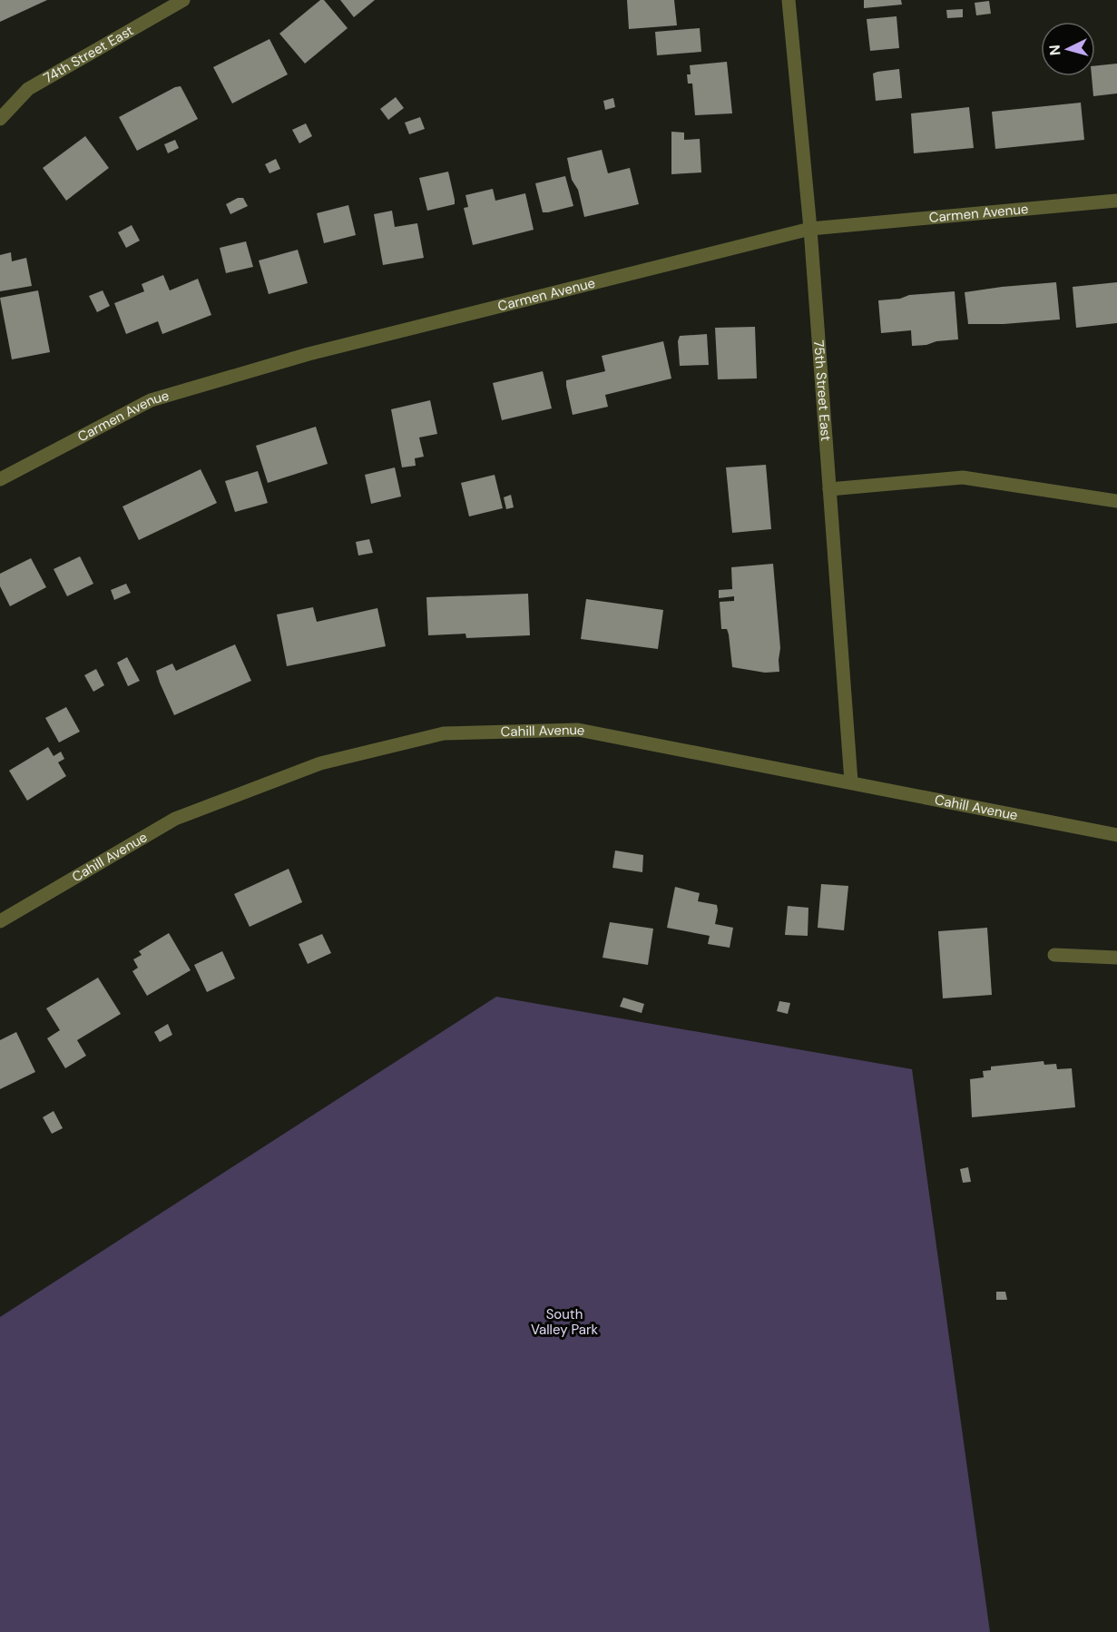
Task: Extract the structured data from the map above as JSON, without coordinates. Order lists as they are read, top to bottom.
{
  "streets": {
    "street": [
      "74th Street East",
      "Carmen Avenue",
      "75th Street East",
      "Cahill Avenue"
    ]
  },
  "crossings": [
    ["Carmen Avenue", "75th Street East"],
    ["75th Street East", "Cahill Avenue"]
  ],
  "parks": ["South Valley Park"],
  "north": "left"
}
